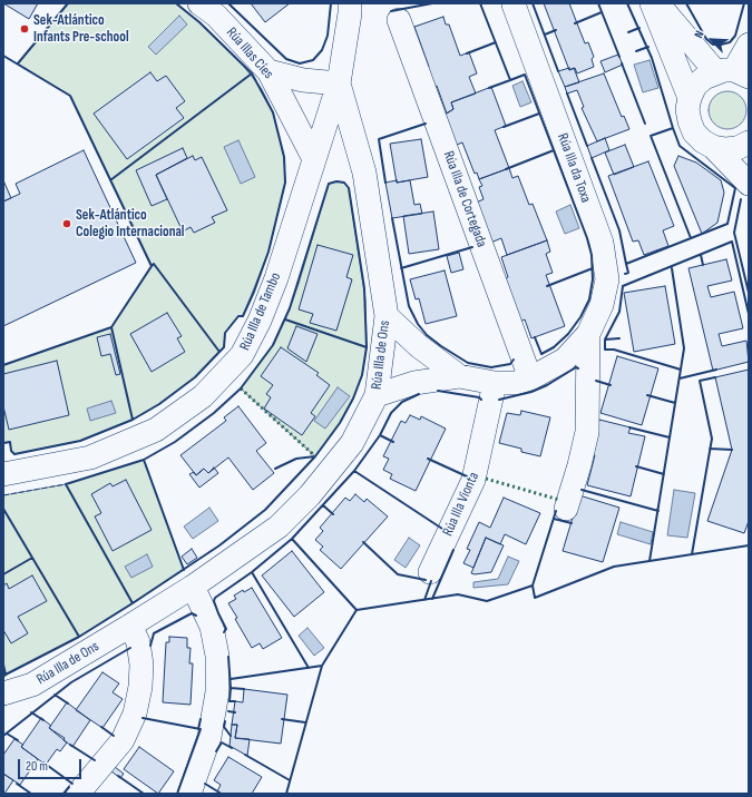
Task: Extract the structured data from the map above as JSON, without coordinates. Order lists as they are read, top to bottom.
{
  "streets": {
    "street": [
      "Rúa Illas Cíes",
      "Rúa Illa da Toxa",
      "Rúa Illa de Cortegada",
      "Rúa Illa de Tambo",
      "Rúa Illa de Ons",
      "Rúa Illa Vionta"
    ]
  },
  "crossings": [
    ["Rúa Illas Cíes", "Rúa Illa de Tambo"],
    ["Rúa Illa de Tambo", "Rúa Illa de Ons"]
  ],
  "places": ["Sek-Atlántico Infants Pre-school", "Sek-Atlántico Colegio Internacional"],
  "scale_bar": "20 m",
  "north": "top left"
}
